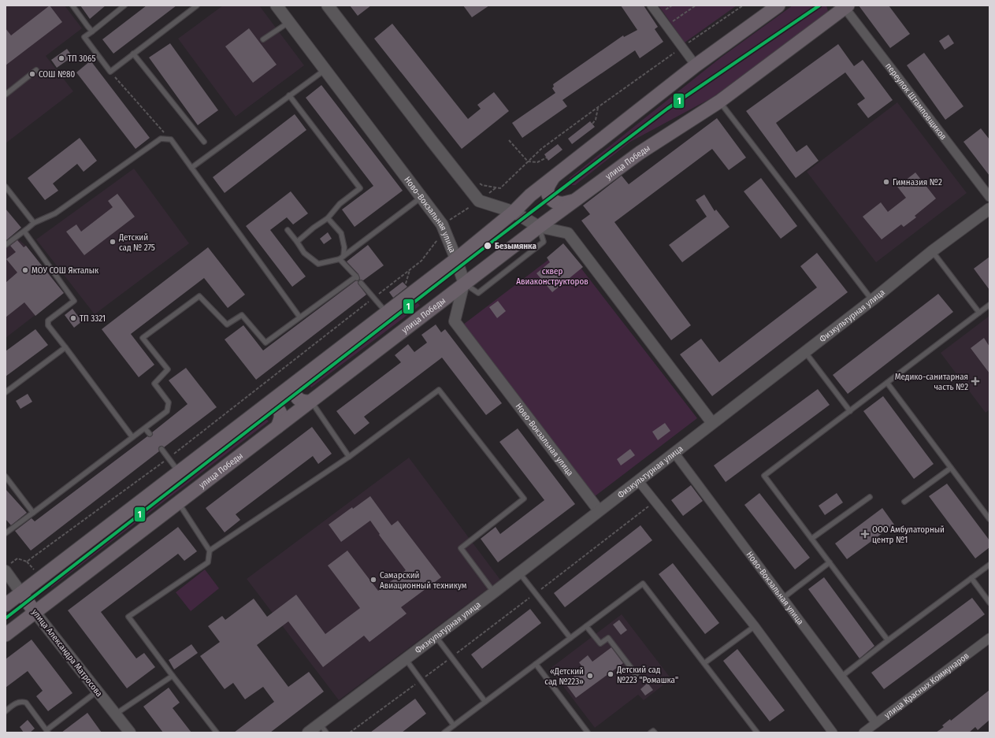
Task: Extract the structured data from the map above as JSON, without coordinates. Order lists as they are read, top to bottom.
{
  "streets": {
    "main road": ["улица Победы", "Ново-Вокзальная улица", "улица Александра Матросова"],
    "street": ["переулок Штамповщиков", "Физкультурная улица", "улица Красных Коммунаров"]
  },
  "crossings": [
    ["переулок Штамповщиков", "улица Победы"],
    ["улица Победы", "Ново-Вокзальная улица"],
    ["улица Победы", "улица Александра Матросова"],
    ["Ново-Вокзальная улица", "Физкультурная улица"],
    ["Ново-Вокзальная улица", "улица Красных Коммунаров"]
  ],
  "parks": ["сквер Авиаконструкторов"],
  "places": {
    "other": [
      "ТП 3065",
      "СОШ №80",
      "Гимназия №2",
      "Детский сад № 275",
      "Безымянка",
      "МОУ СОШ Якталык",
      "ТП 3321",
      "Самарский Авиационный техникум",
      "Детский сад №223 \"Ромашка\"",
      "«Детский сад №223»"
    ],
    "health": ["Медико-санитарная часть №2", "ООО Амбулаторный центр №1"]
  },
  "lines": ["transit line 1"]
}
